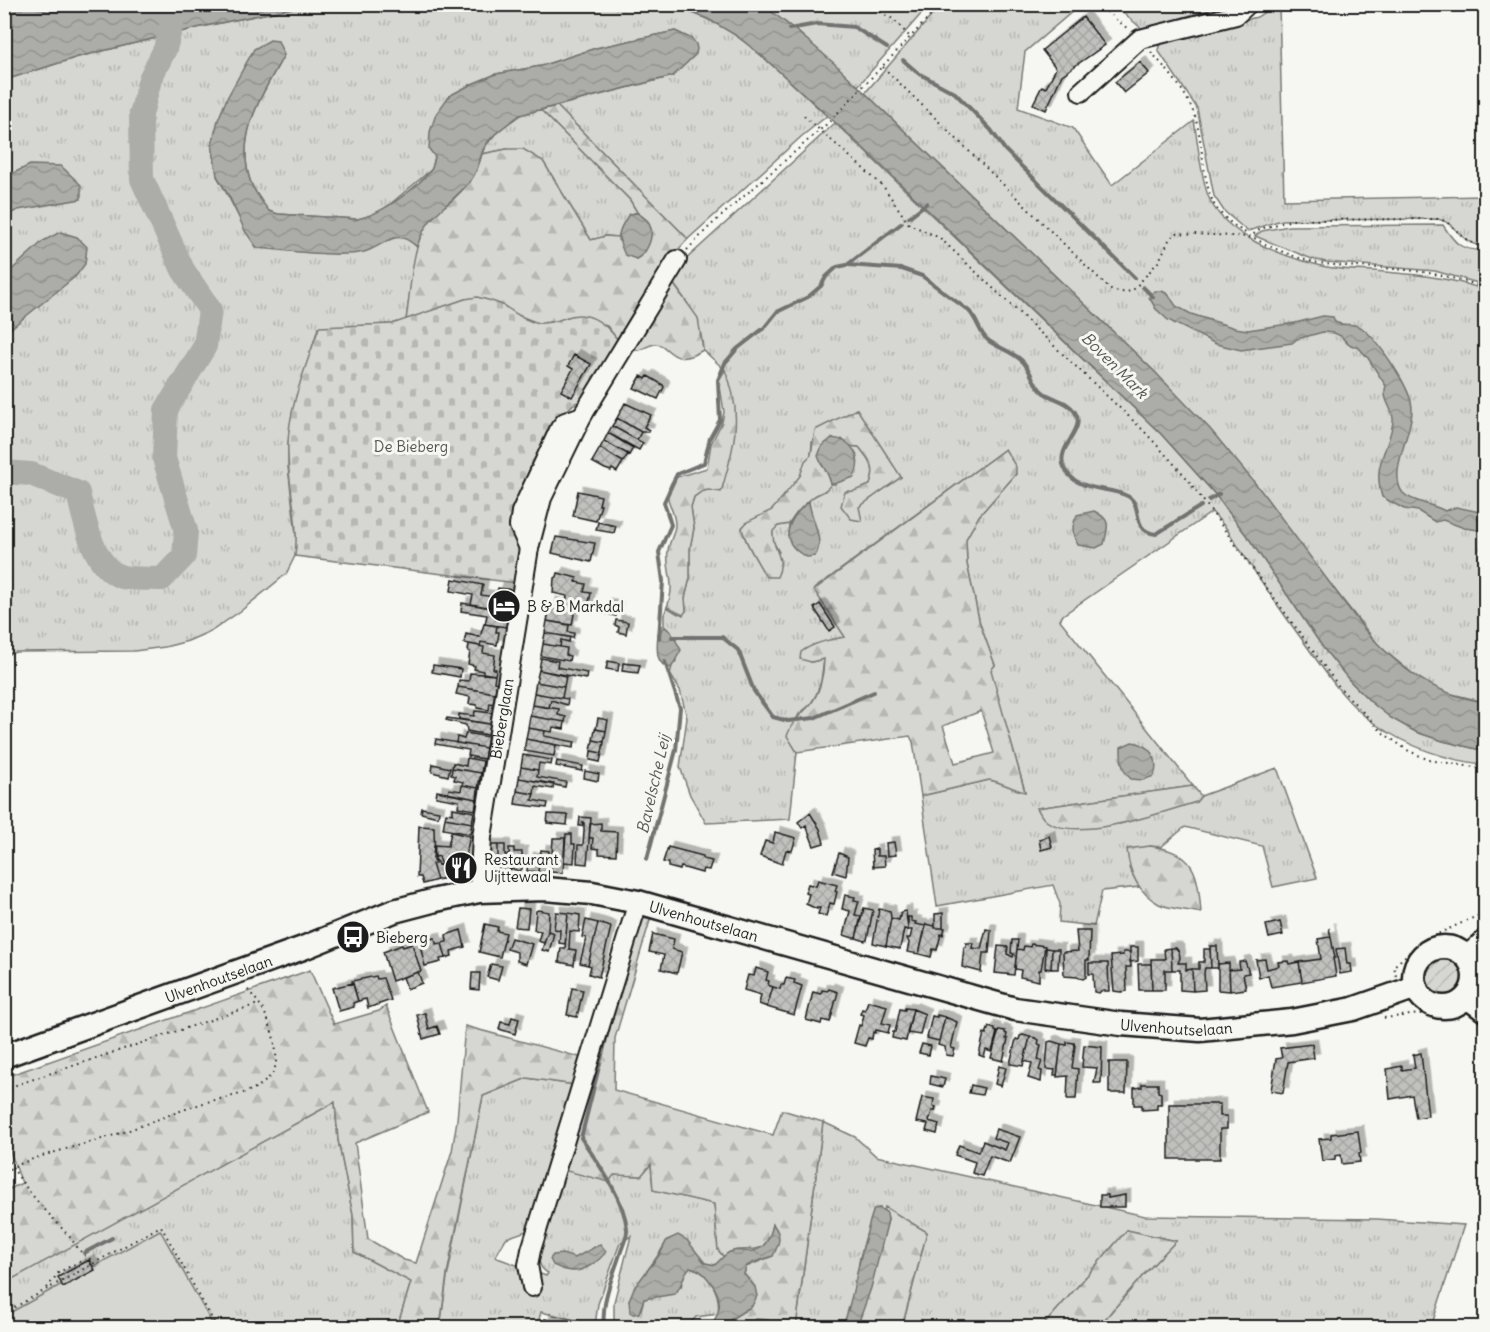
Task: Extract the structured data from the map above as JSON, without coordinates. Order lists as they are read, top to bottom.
{
  "streets": {
    "main road": ["Ulvenhoutselaan"],
    "street": ["Bieberglaan"]
  },
  "crossings": [
    ["Bieberglaan", "Ulvenhoutselaan"]
  ],
  "water": ["Boven Mark", "Bavelsche Leij"],
  "parks": ["De Bieberg"],
  "places": {
    "hotel": ["B & B Markdal"],
    "restaurant": ["Restaurant Uijttewaal"],
    "bus stop": ["Bieberg"]
  }
}
